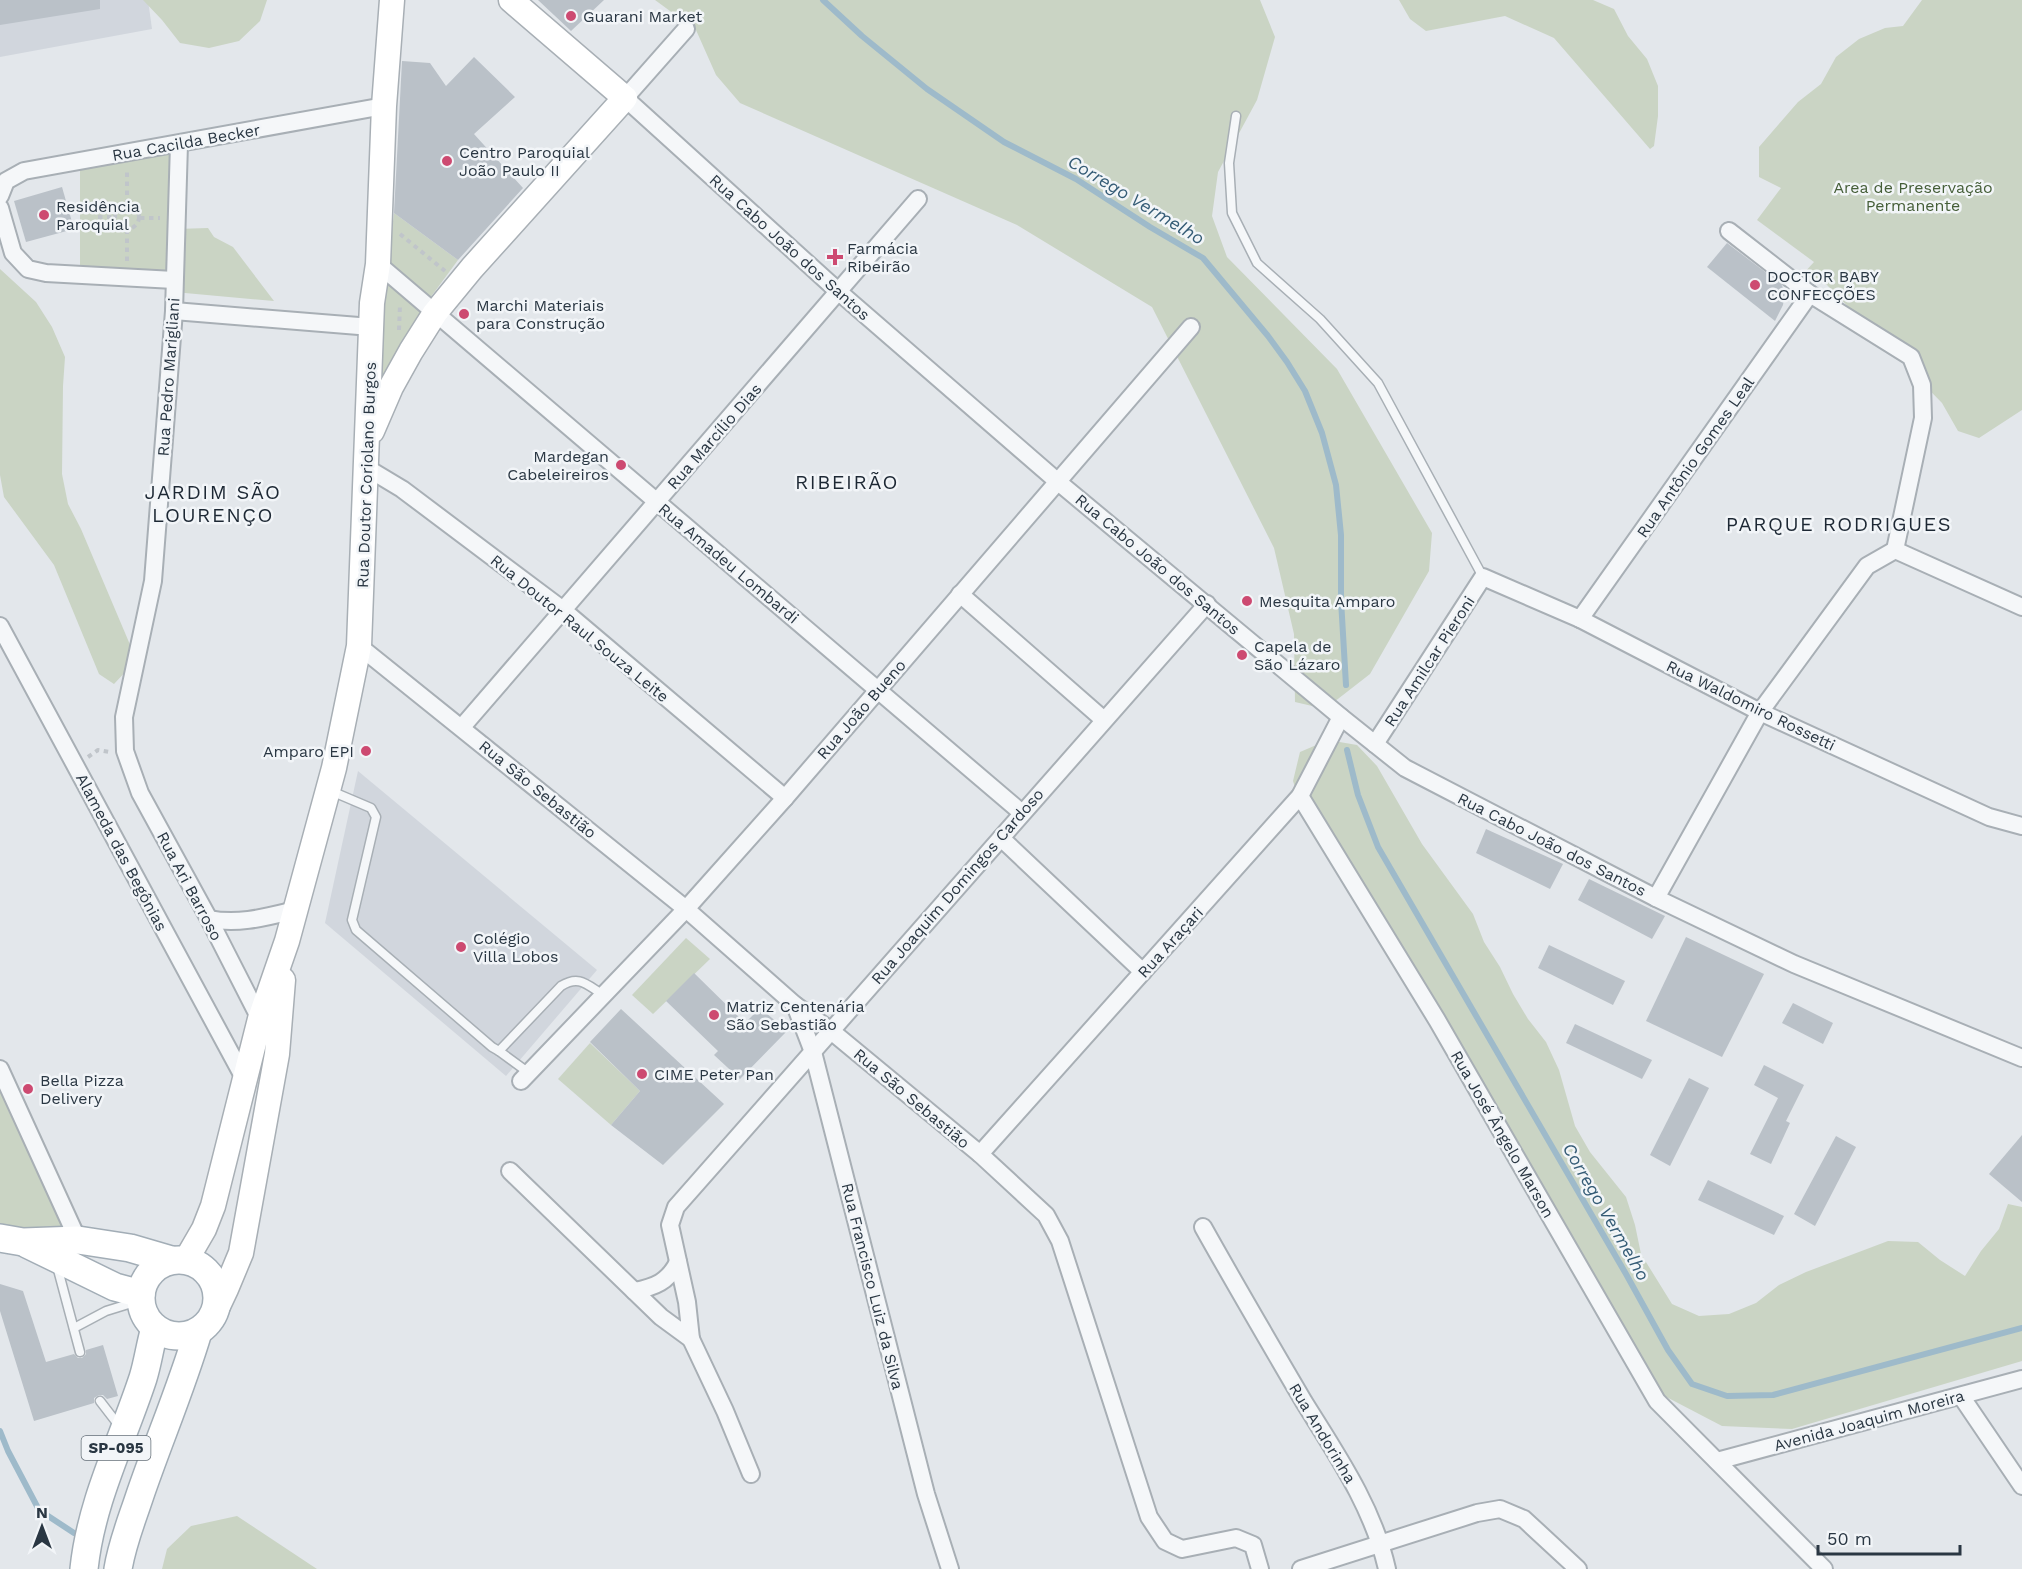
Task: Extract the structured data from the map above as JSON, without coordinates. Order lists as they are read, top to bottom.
{
  "streets": {
    "main road": ["SP-095"],
    "street": [
      "Rua Cacilda Becker",
      "Rua Cabo João dos Santos",
      "Rua Pedro Marigliani",
      "Rua Marcílio Dias",
      "Rua Antônio Gomes Leal",
      "Rua Doutor Coriolano Burgos",
      "Rua Amadeu Lombardi",
      "Rua Doutor Raul Souza Leite",
      "Rua Amilcar Pieroni",
      "Rua Waldomiro Rossetti",
      "Rua João Bueno",
      "Rua São Sebastião",
      "Alameda das Begônias",
      "Rua Ari Barroso",
      "Rua Joaquim Domingos Cardoso",
      "Rua Araçari",
      "Rua José Ângelo Marson",
      "Rua Francisco Luiz da Silva",
      "Avenida Joaquim Moreira",
      "Rua Andorinha"
    ]
  },
  "crossings": [
    ["Rua Cacilda Becker", "Rua Pedro Marigliani"],
    ["Rua Cacilda Becker", "Rua Doutor Coriolano Burgos"],
    ["Rua Cabo João dos Santos", "Rua Marcílio Dias"],
    ["Rua Cabo João dos Santos", "Rua Amilcar Pieroni"],
    ["Rua Cabo João dos Santos", "Rua João Bueno"],
    ["Rua Cabo João dos Santos", "Rua Joaquim Domingos Cardoso"],
    ["Rua Cabo João dos Santos", "Rua Araçari"],
    ["Rua Pedro Marigliani", "Rua Ari Barroso"],
    ["Rua Marcílio Dias", "Rua Amadeu Lombardi"],
    ["Rua Marcílio Dias", "Rua Doutor Raul Souza Leite"],
    ["Rua Marcílio Dias", "Rua São Sebastião"],
    ["Rua Antônio Gomes Leal", "Rua Waldomiro Rossetti"],
    ["Rua Doutor Coriolano Burgos", "Rua Amadeu Lombardi"],
    ["Rua Doutor Coriolano Burgos", "Rua Doutor Raul Souza Leite"],
    ["Rua Doutor Coriolano Burgos", "Rua São Sebastião"],
    ["Rua Amadeu Lombardi", "Rua João Bueno"],
    ["Rua Amadeu Lombardi", "Rua Joaquim Domingos Cardoso"],
    ["Rua Doutor Raul Souza Leite", "Rua João Bueno"],
    ["Rua Amilcar Pieroni", "Rua Waldomiro Rossetti"],
    ["Rua João Bueno", "Rua São Sebastião"],
    ["Rua São Sebastião", "Rua Joaquim Domingos Cardoso"],
    ["Rua São Sebastião", "Rua Araçari"],
    ["Rua São Sebastião", "Rua Francisco Luiz da Silva"],
    ["Rua Joaquim Domingos Cardoso", "Rua Francisco Luiz da Silva"],
    ["Rua Araçari", "Rua José Ângelo Marson"],
    ["Rua José Ângelo Marson", "Avenida Joaquim Moreira"]
  ],
  "districts": ["RIBEIRÃO", "JARDIM SÃO LOURENÇO", "PARQUE RODRIGUES"],
  "water": ["Corrego Vermelho"],
  "parks": ["Area de Preservação Permanente"],
  "places": {
    "other": [
      "Guarani Market",
      "Centro Paroquial João Paulo II",
      "Residência Paroquial",
      "DOCTOR BABY CONFECÇÕES",
      "Marchi Materiais para Construção",
      "Mardegan Cabeleireiros",
      "Mesquita Amparo",
      "Capela de São Lázaro",
      "Amparo EPI",
      "Colégio Villa Lobos",
      "Matriz Centenária São Sebastião",
      "CIME Peter Pan",
      "Bella Pizza Delivery"
    ],
    "health": ["Farmácia Ribeirão"]
  },
  "scale_bar": "50 m",
  "north": "top"
}
